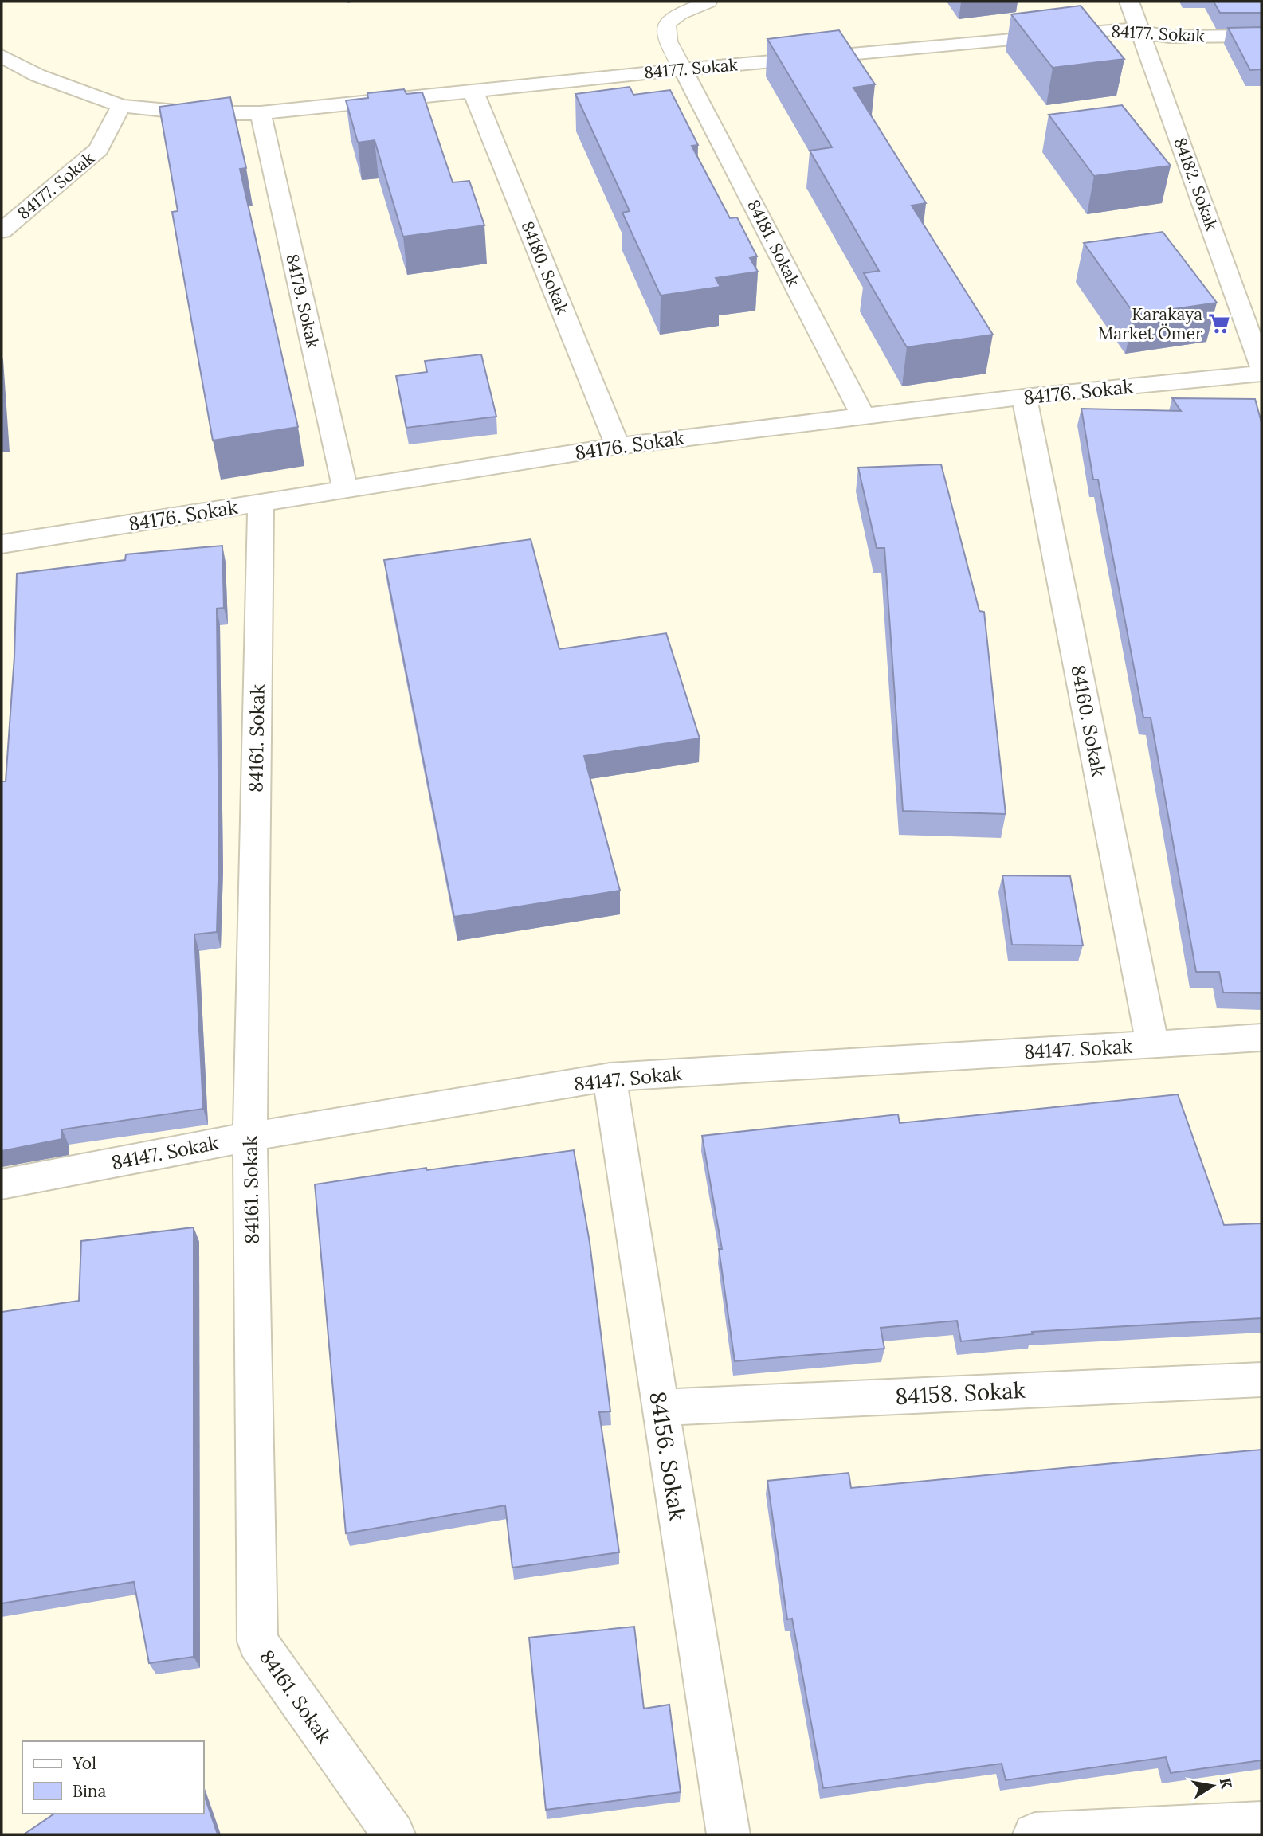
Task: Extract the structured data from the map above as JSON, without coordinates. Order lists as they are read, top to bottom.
{
  "streets": {
    "street": [
      "84177. Sokak",
      "84182. Sokak",
      "84181. Sokak",
      "84180. Sokak",
      "84179. Sokak",
      "84176. Sokak",
      "84160. Sokak",
      "84161. Sokak",
      "84147. Sokak",
      "84158. Sokak",
      "84156. Sokak"
    ]
  },
  "crossings": [
    ["84177. Sokak", "84182. Sokak"],
    ["84177. Sokak", "84181. Sokak"],
    ["84177. Sokak", "84180. Sokak"],
    ["84177. Sokak", "84179. Sokak"],
    ["84181. Sokak", "84176. Sokak"],
    ["84180. Sokak", "84176. Sokak"],
    ["84179. Sokak", "84176. Sokak"],
    ["84176. Sokak", "84160. Sokak"],
    ["84176. Sokak", "84161. Sokak"],
    ["84160. Sokak", "84147. Sokak"],
    ["84161. Sokak", "84147. Sokak"],
    ["84147. Sokak", "84156. Sokak"],
    ["84158. Sokak", "84156. Sokak"]
  ],
  "places": {
    "supermarket": ["Karakaya Market Ömer"]
  },
  "legend": ["Yol", "Bina"],
  "north": "right"
}
